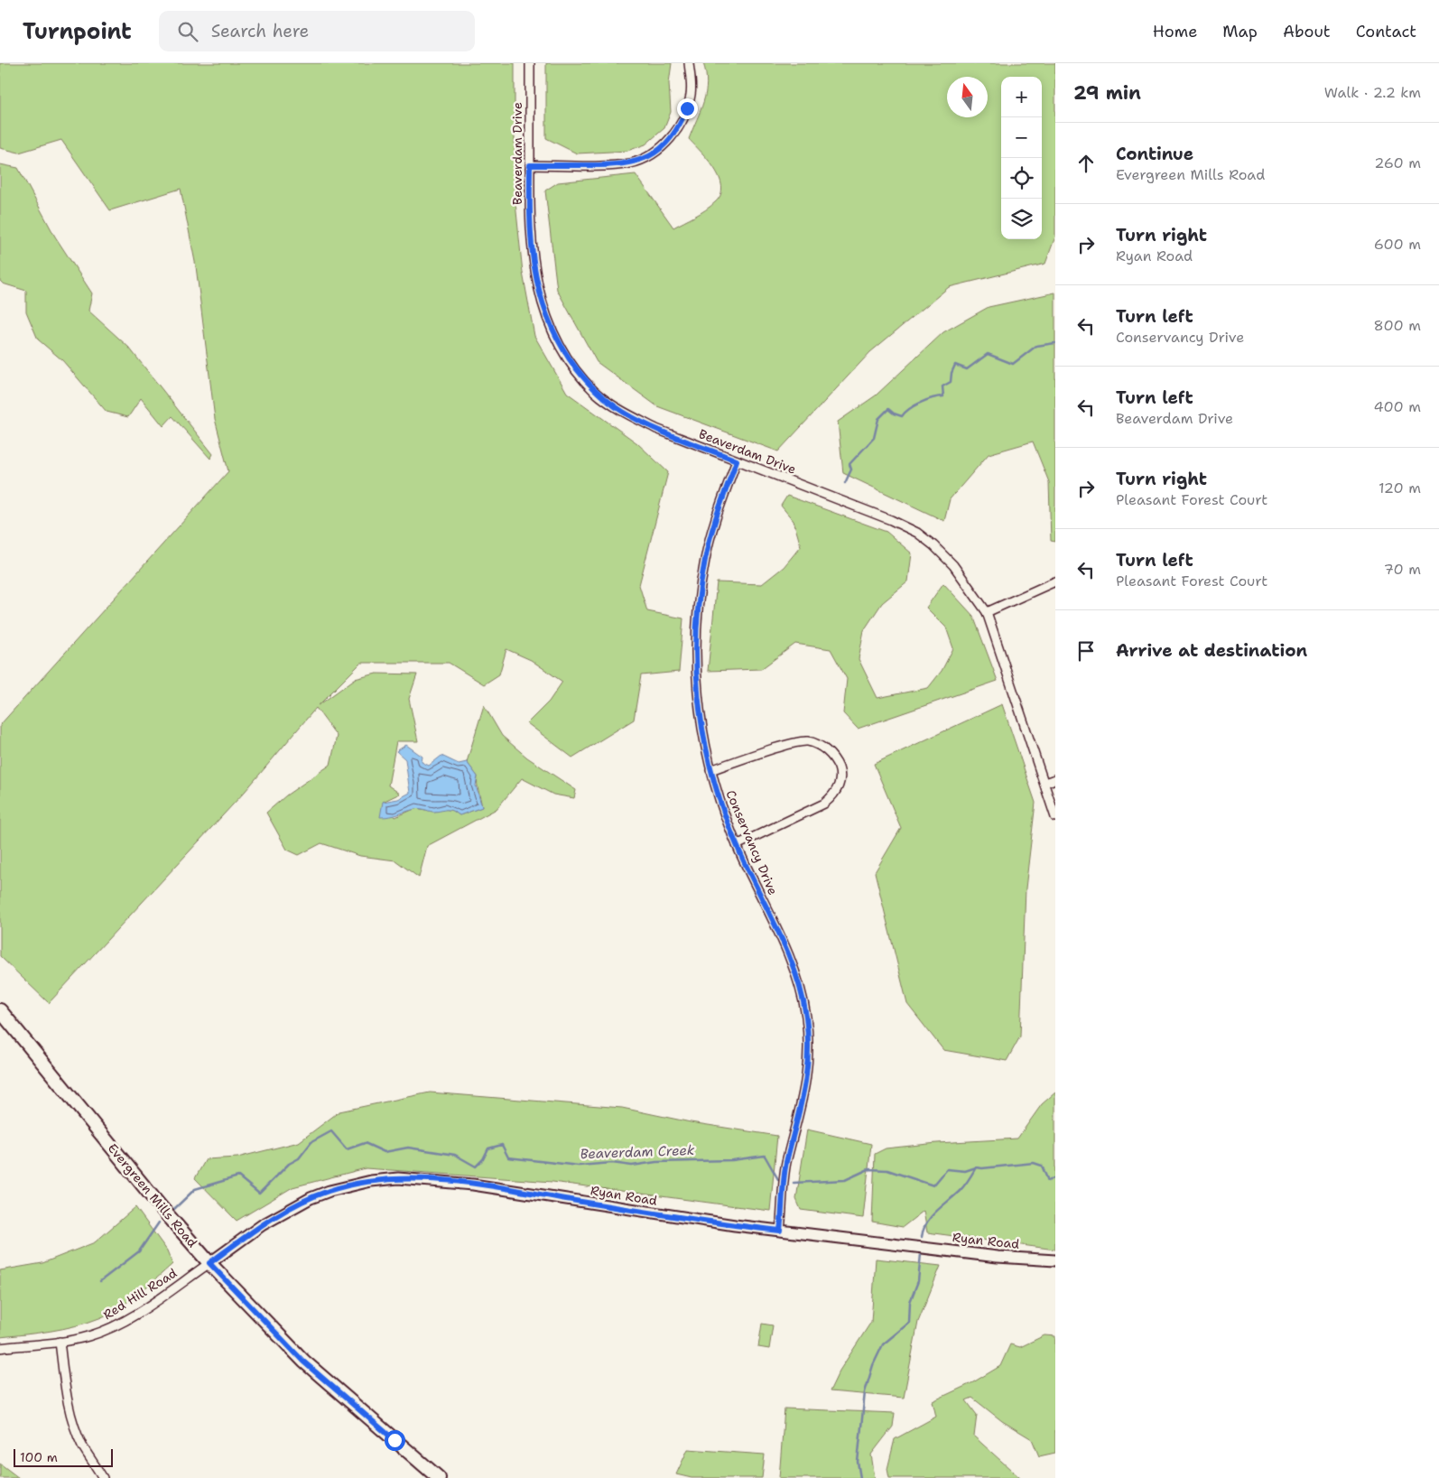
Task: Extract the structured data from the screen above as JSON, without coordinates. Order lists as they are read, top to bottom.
{
  "streets": {
    "main road": ["Evergreen Mills Road", "Ryan Road"],
    "street": ["Beaverdam Drive", "Conservancy Drive", "Red Hill Road"]
  },
  "crossings": [
    ["Beaverdam Drive", "Conservancy Drive"],
    ["Conservancy Drive", "Ryan Road"],
    ["Evergreen Mills Road", "Ryan Road"],
    ["Evergreen Mills Road", "Red Hill Road"],
    ["Ryan Road", "Red Hill Road"]
  ],
  "water": ["Beaverdam Creek"],
  "scale_bar": "100 m",
  "north": "top",
  "page": {
    "header": "Turnpoint",
    "search": "Search here",
    "nav": [
      "Home",
      "Map",
      "About",
      "Contact"
    ],
    "heading": ["29 min", "Walk · 2.2 km"],
    "map_buttons": ["+", "−"],
    "list": [
      ["Continue", "Evergreen Mills Road", "260 m"],
      ["Turn right", "Ryan Road", "600 m"],
      ["Turn left", "Conservancy Drive", "800 m"],
      ["Turn left", "Beaverdam Drive", "400 m"],
      ["Turn right", "Pleasant Forest Court", "120 m"],
      ["Turn left", "Pleasant Forest Court", "70 m"],
      "Arrive at destination"
    ],
    "scale": "100 m"
  }
}
